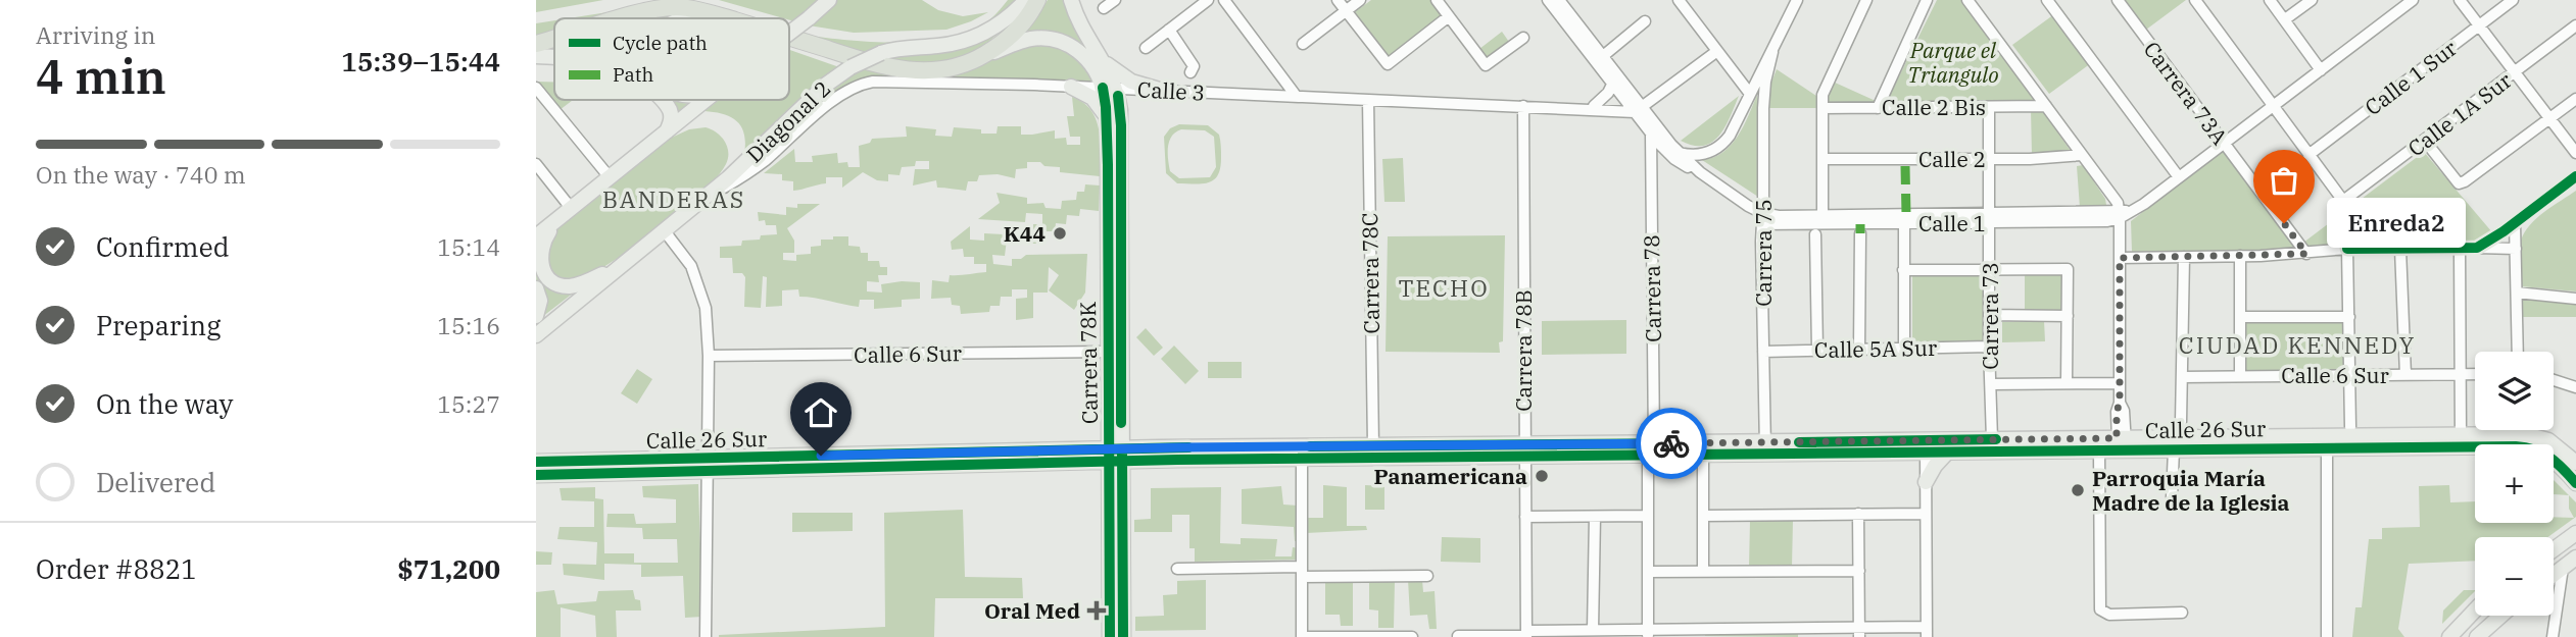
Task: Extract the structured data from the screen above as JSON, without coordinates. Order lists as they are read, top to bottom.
{
  "streets": {
    "main road": ["Diagonal 2", "Carrera 78K", "Calle 26 Sur"],
    "street": [
      "Calle 1 Sur",
      "Calle 3",
      "Carrera 73A",
      "Calle 2 Bis",
      "Calle 1A Sur",
      "Calle 2",
      "Calle 1",
      "Carrera 75",
      "Carrera 78C",
      "Carrera 78",
      "Carrera 73",
      "Calle 5A Sur",
      "Carrera 78B",
      "Calle 6 Sur"
    ]
  },
  "crossings": [
    ["Calle 1 Sur", "Calle 1A Sur"],
    ["Calle 3", "Diagonal 2"],
    ["Calle 3", "Carrera 78C"],
    ["Calle 3", "Carrera 78B"],
    ["Calle 3", "Carrera 78K"],
    ["Carrera 73A", "Calle 1"],
    ["Calle 2 Bis", "Carrera 73"],
    ["Calle 2", "Carrera 73"],
    ["Calle 1", "Carrera 75"],
    ["Calle 1", "Carrera 73"],
    ["Carrera 75", "Calle 5A Sur"],
    ["Carrera 75", "Calle 26 Sur"],
    ["Carrera 78C", "Calle 26 Sur"],
    ["Carrera 78", "Calle 26 Sur"],
    ["Carrera 73", "Calle 5A Sur"],
    ["Carrera 73", "Calle 26 Sur"],
    ["Carrera 78B", "Calle 26 Sur"],
    ["Calle 6 Sur", "Carrera 78K"],
    ["Carrera 78K", "Calle 26 Sur"]
  ],
  "districts": ["BANDERAS", "TECHO", "CIUDAD KENNEDY"],
  "parks": ["Parque el Triangulo"],
  "places": {
    "other": [
      "Enreda2",
      "K44",
      "Panamericana",
      "Parroquia María Madre de la Iglesia"
    ],
    "health": ["Oral Med"]
  },
  "legend": ["Cycle path", "Path"],
  "page": {
    "heading": ["4 min", "Arriving in", "15:39–15:44"],
    "panel": ["Order #8821", "$71,200"],
    "bar": "On the way · 740 m",
    "bubble": "Enreda2",
    "list": [
      ["Confirmed", "15:14"],
      ["Preparing", "15:16"],
      ["On the way", "15:27"],
      "Delivered"
    ],
    "map_buttons": ["+", "−"]
  }
}
